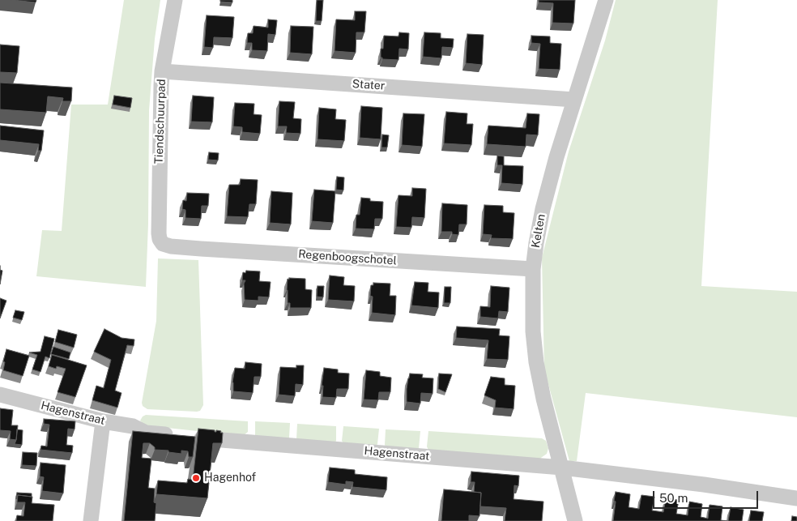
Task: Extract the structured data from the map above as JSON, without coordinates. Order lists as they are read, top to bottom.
{
  "streets": {
    "street": [
      "Stater",
      "Tiendschuurpad",
      "Kelten",
      "Regenboogschotel",
      "Hagenstraat"
    ]
  },
  "crossings": [
    ["Stater", "Tiendschuurpad"],
    ["Stater", "Kelten"],
    ["Tiendschuurpad", "Regenboogschotel"],
    ["Kelten", "Regenboogschotel"],
    ["Kelten", "Hagenstraat"]
  ],
  "places": ["Hagenhof"],
  "scale_bar": "50 m"
}
